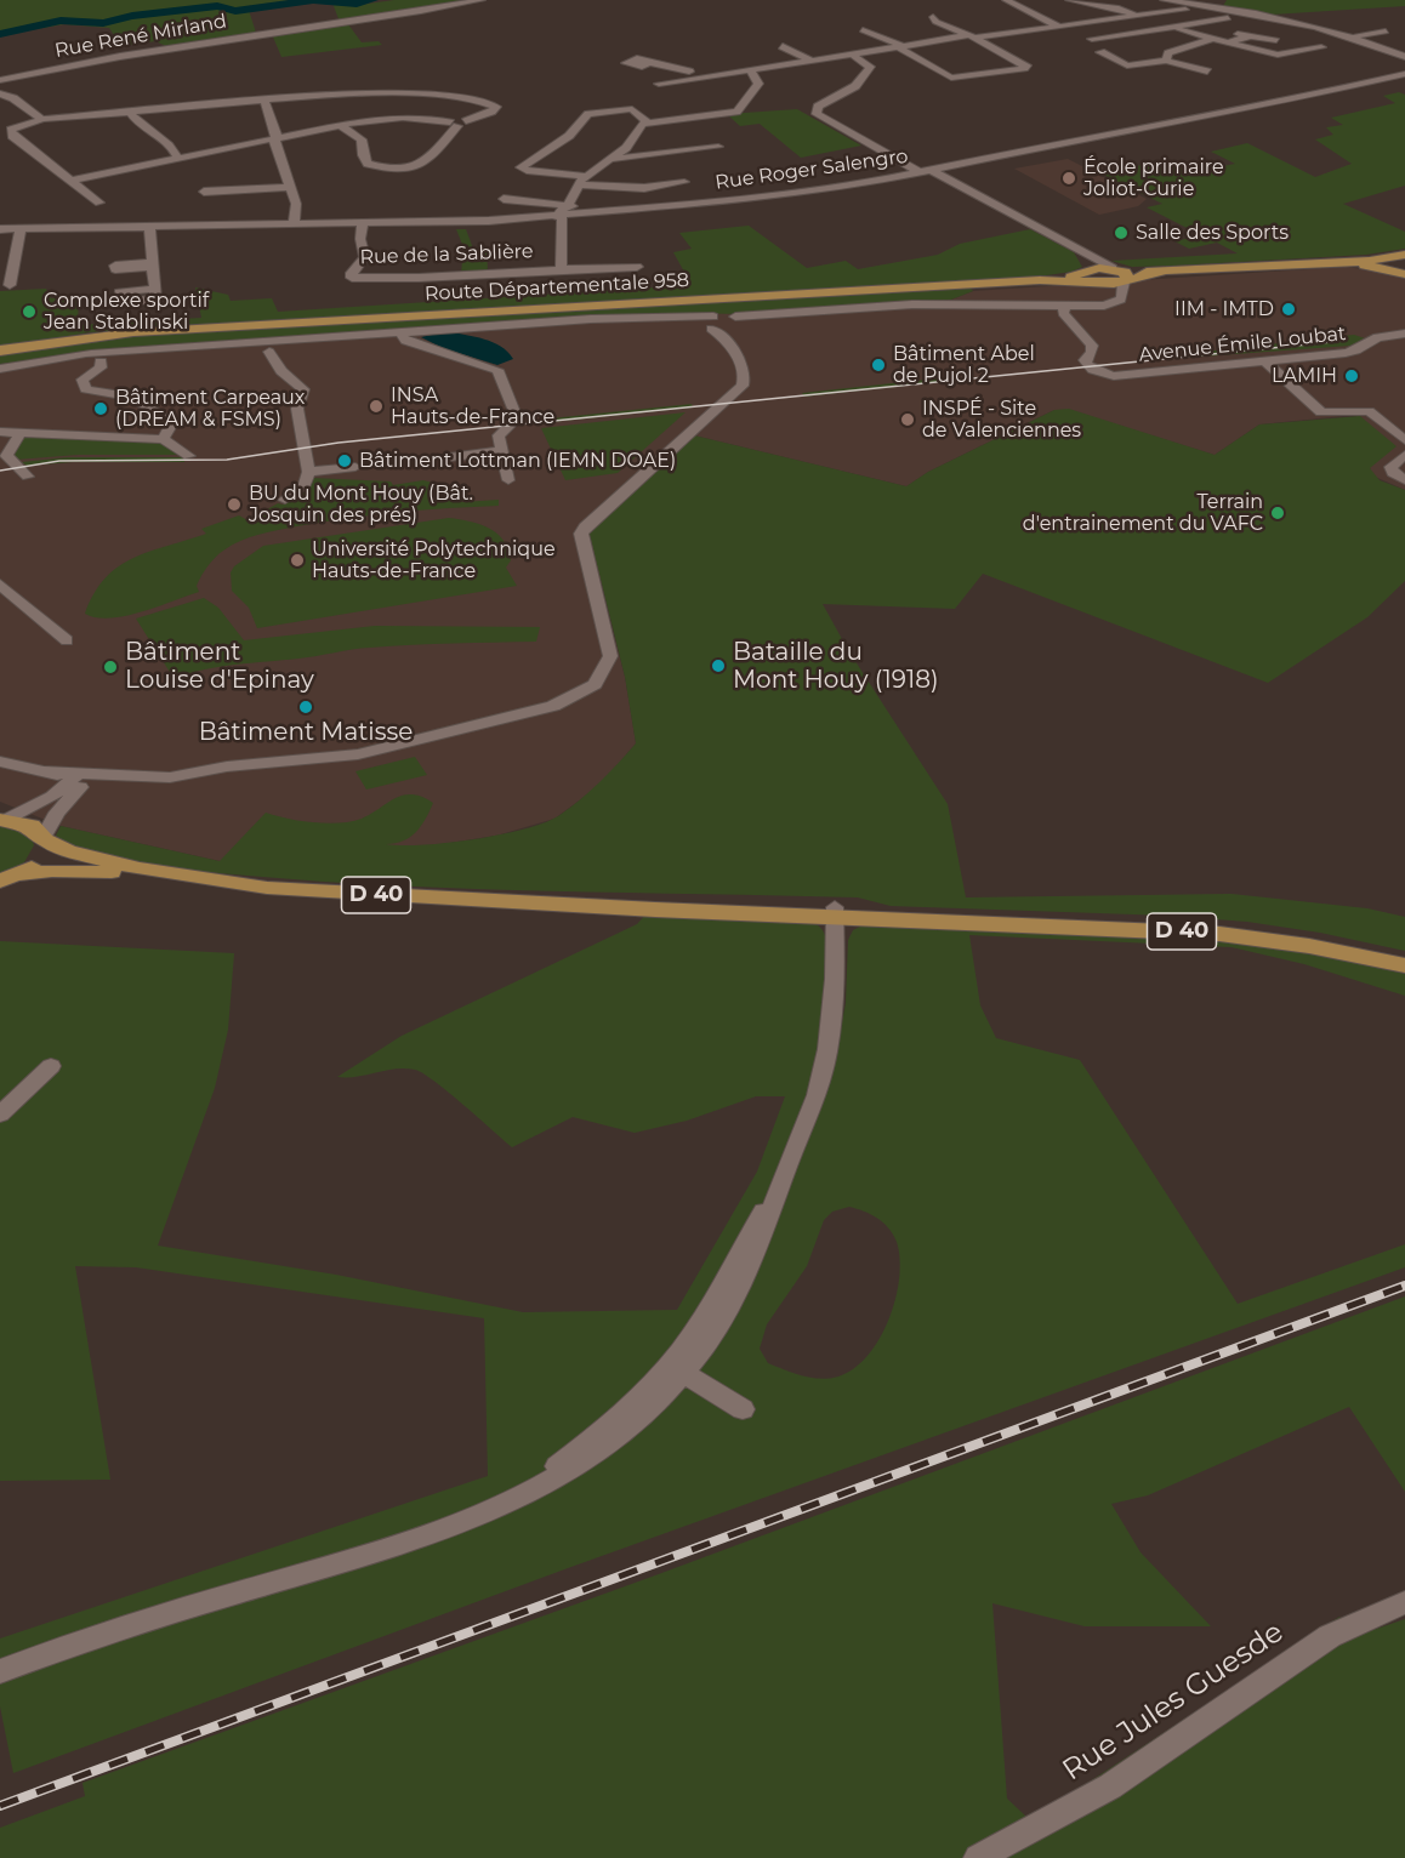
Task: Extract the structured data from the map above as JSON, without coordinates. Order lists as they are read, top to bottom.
{
  "streets": {
    "main road": ["Route Départementale 958", "D 40"],
    "street": [
      "Rue René Mirland",
      "Rue Roger Salengro",
      "Rue de la Sablière",
      "Avenue Émile Loubat",
      "Rue Jules Guesde"
    ]
  },
  "crossings": [
    ["Rue Roger Salengro", "Rue de la Sablière"]
  ],
  "places": [
    "École primaire Joliot-Curie",
    "Salle des Sports",
    "IIM - IMTD",
    "Complexe sportif Jean Stablinski",
    "Bâtiment Abel de Pujol 2",
    "LAMIH",
    "INSA Hauts-de-France",
    "Bâtiment Carpeaux (DREAM & FSMS)",
    "INSPÉ - Site de Valenciennes",
    "Bâtiment Lottman (IEMN DOAE)",
    "BU du Mont Houy (Bât. Josquin des prés)",
    "Terrain d'entrainement du VAFC",
    "Université Polytechnique Hauts-de-France",
    "Bataille du Mont Houy (1918)",
    "Bâtiment Louise d'Epinay",
    "Bâtiment Matisse"
  ]
}
